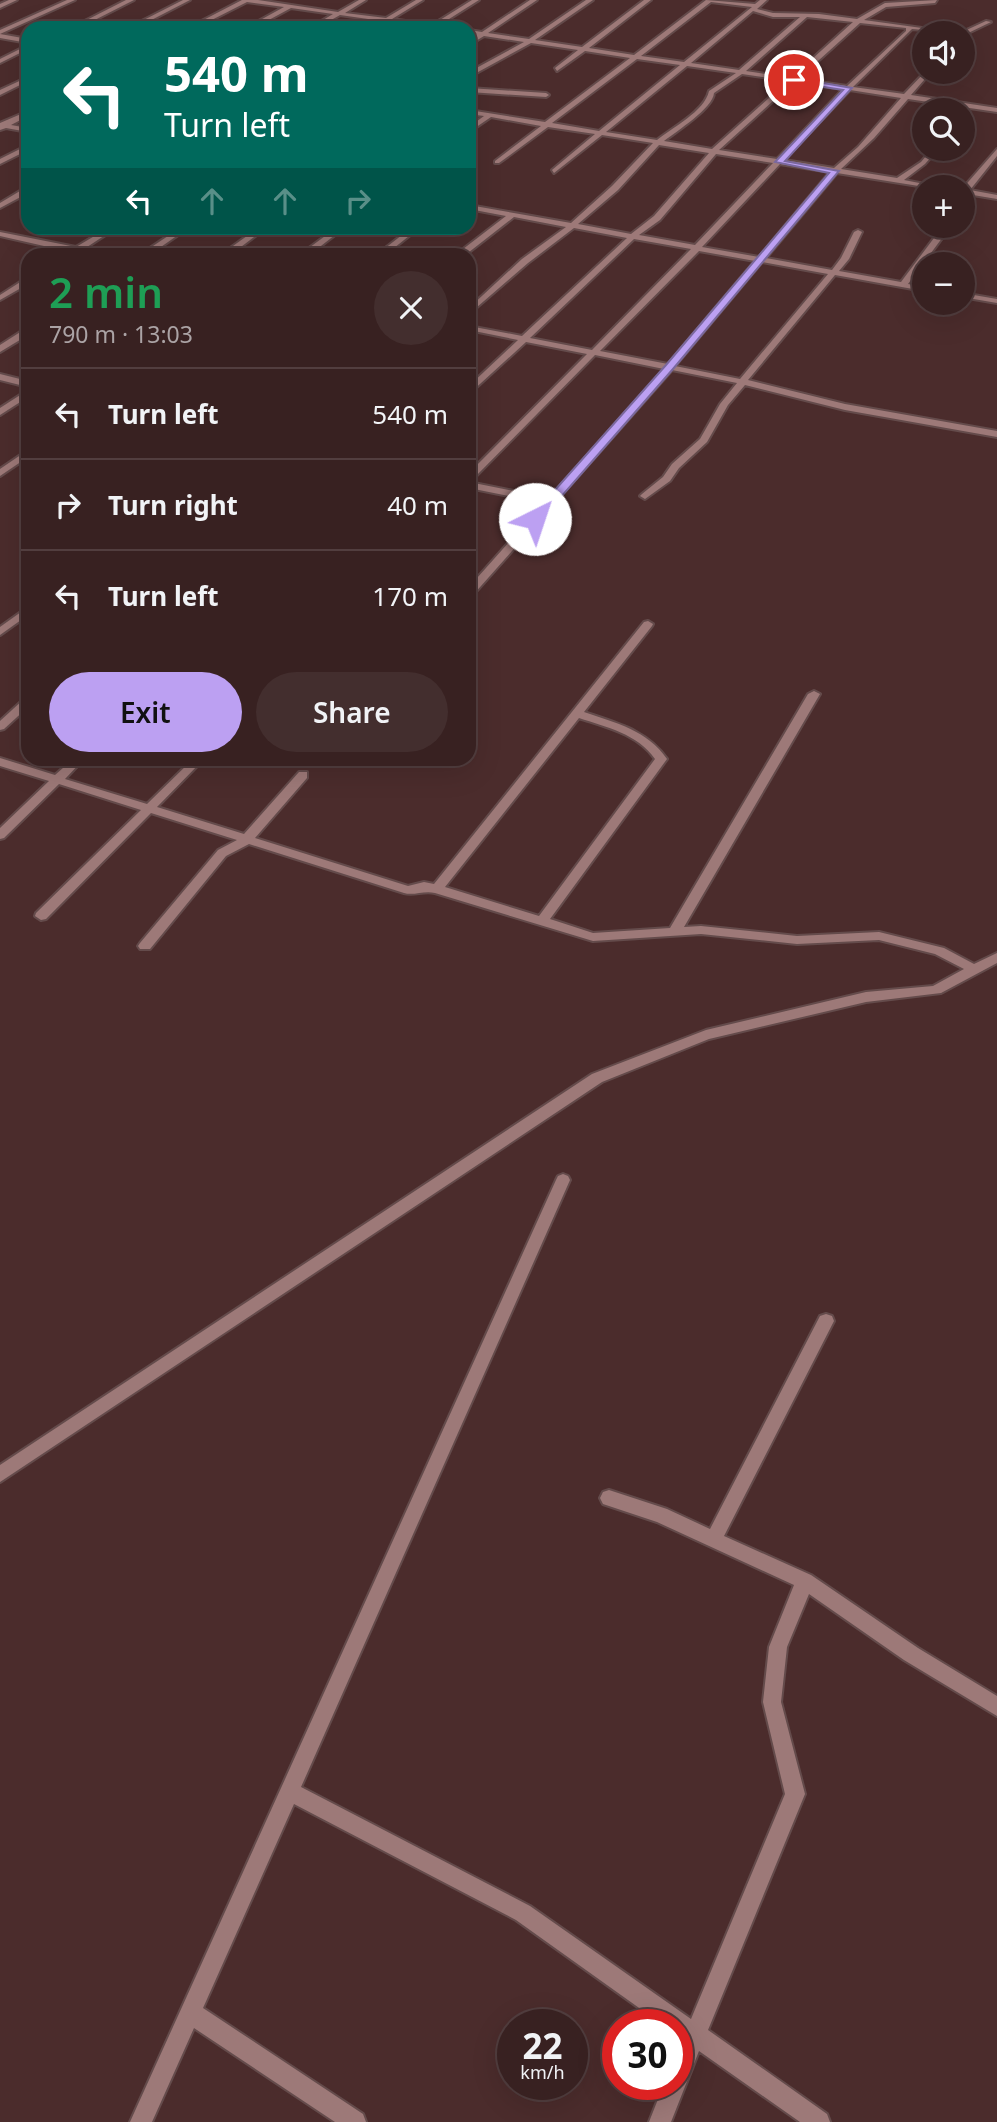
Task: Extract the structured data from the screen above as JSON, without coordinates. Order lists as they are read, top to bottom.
{
  "page": {
    "map_buttons": ["+", "−"],
    "turn": ["540 m", "Turn left"],
    "heading": ["2 min", "790 m · 13:03"],
    "list": [
      {
        "name": "Turn left",
        "value": "540 m"
      },
      {
        "name": "Turn right",
        "value": "40 m"
      },
      {
        "name": "Turn left",
        "value": "170 m"
      }
    ],
    "buttons": ["Exit", "Share"],
    "speed": "22 km/h",
    "limit": "30"
  }
}
